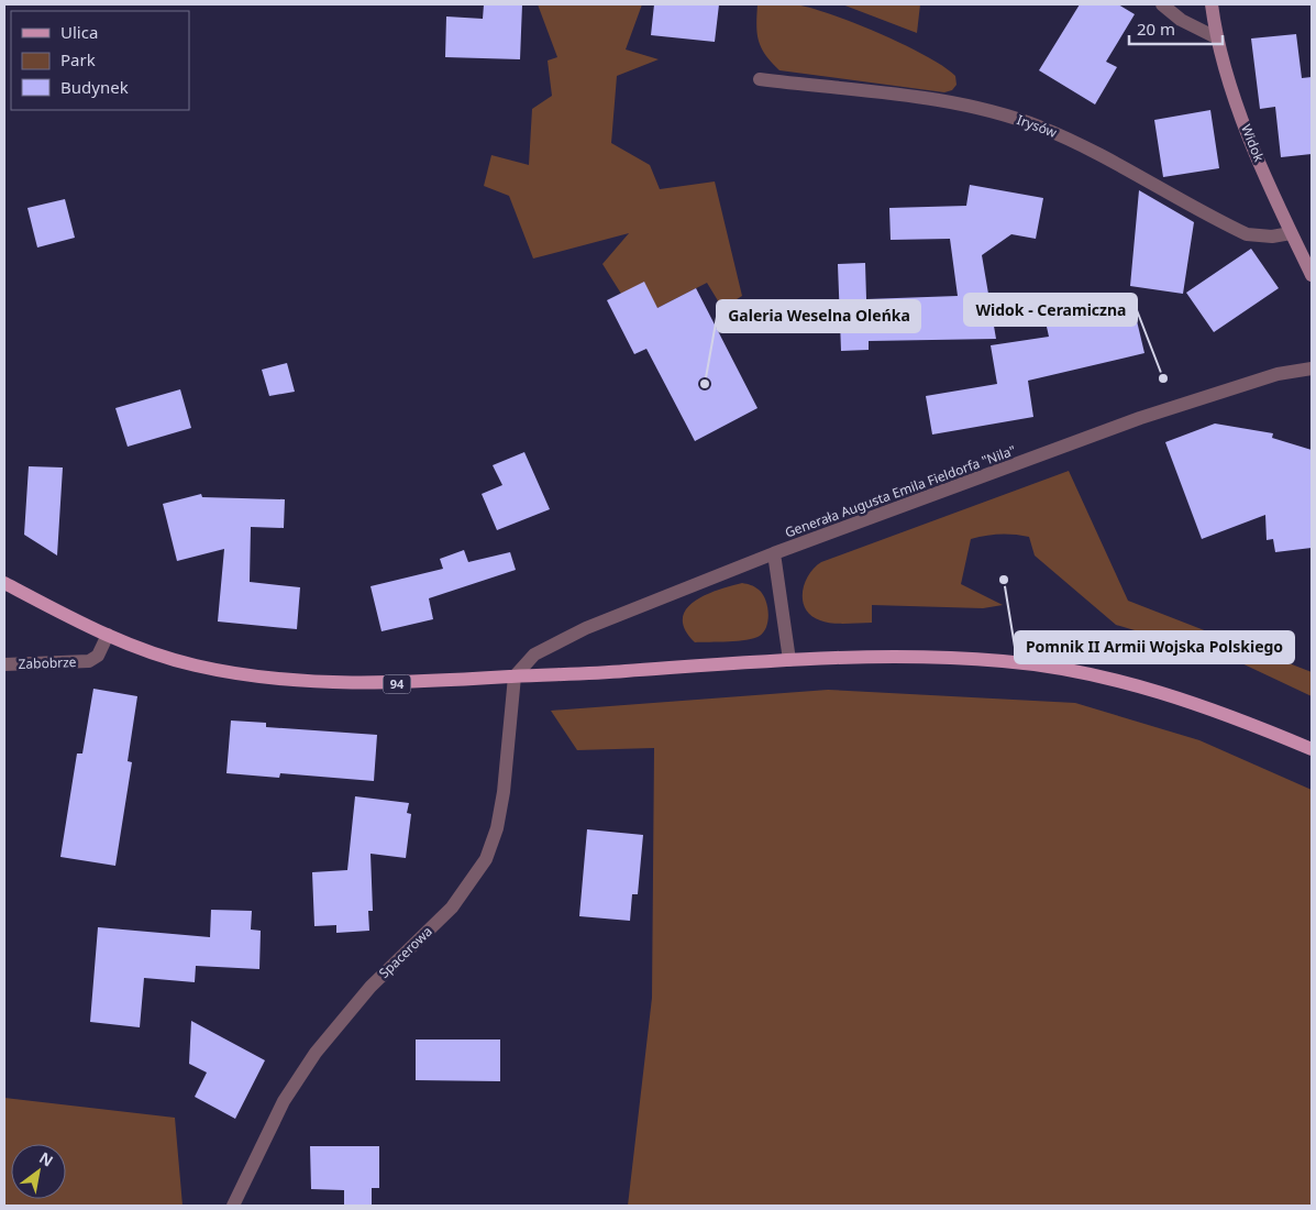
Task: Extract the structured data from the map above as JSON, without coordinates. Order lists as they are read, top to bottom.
{
  "streets": {
    "main road": ["Widok", "94"],
    "street": [
      "Irysów",
      "Generała Augusta Emila Fieldorfa \"Nila\"",
      "Zabobrze",
      "Spacerowa"
    ]
  },
  "crossings": [
    ["Irysów", "Widok"],
    ["Generała Augusta Emila Fieldorfa \"Nila\"", "94"],
    ["Generała Augusta Emila Fieldorfa \"Nila\"", "Spacerowa"],
    ["Zabobrze", "94"],
    ["94", "Spacerowa"]
  ],
  "places": ["Widok - Ceramiczna", "Galeria Weselna Oleńka", "Pomnik II Armii Wojska Polskiego"],
  "legend": ["Ulica", "Park", "Budynek"],
  "scale_bar": "20 m",
  "north": "top right"
}
